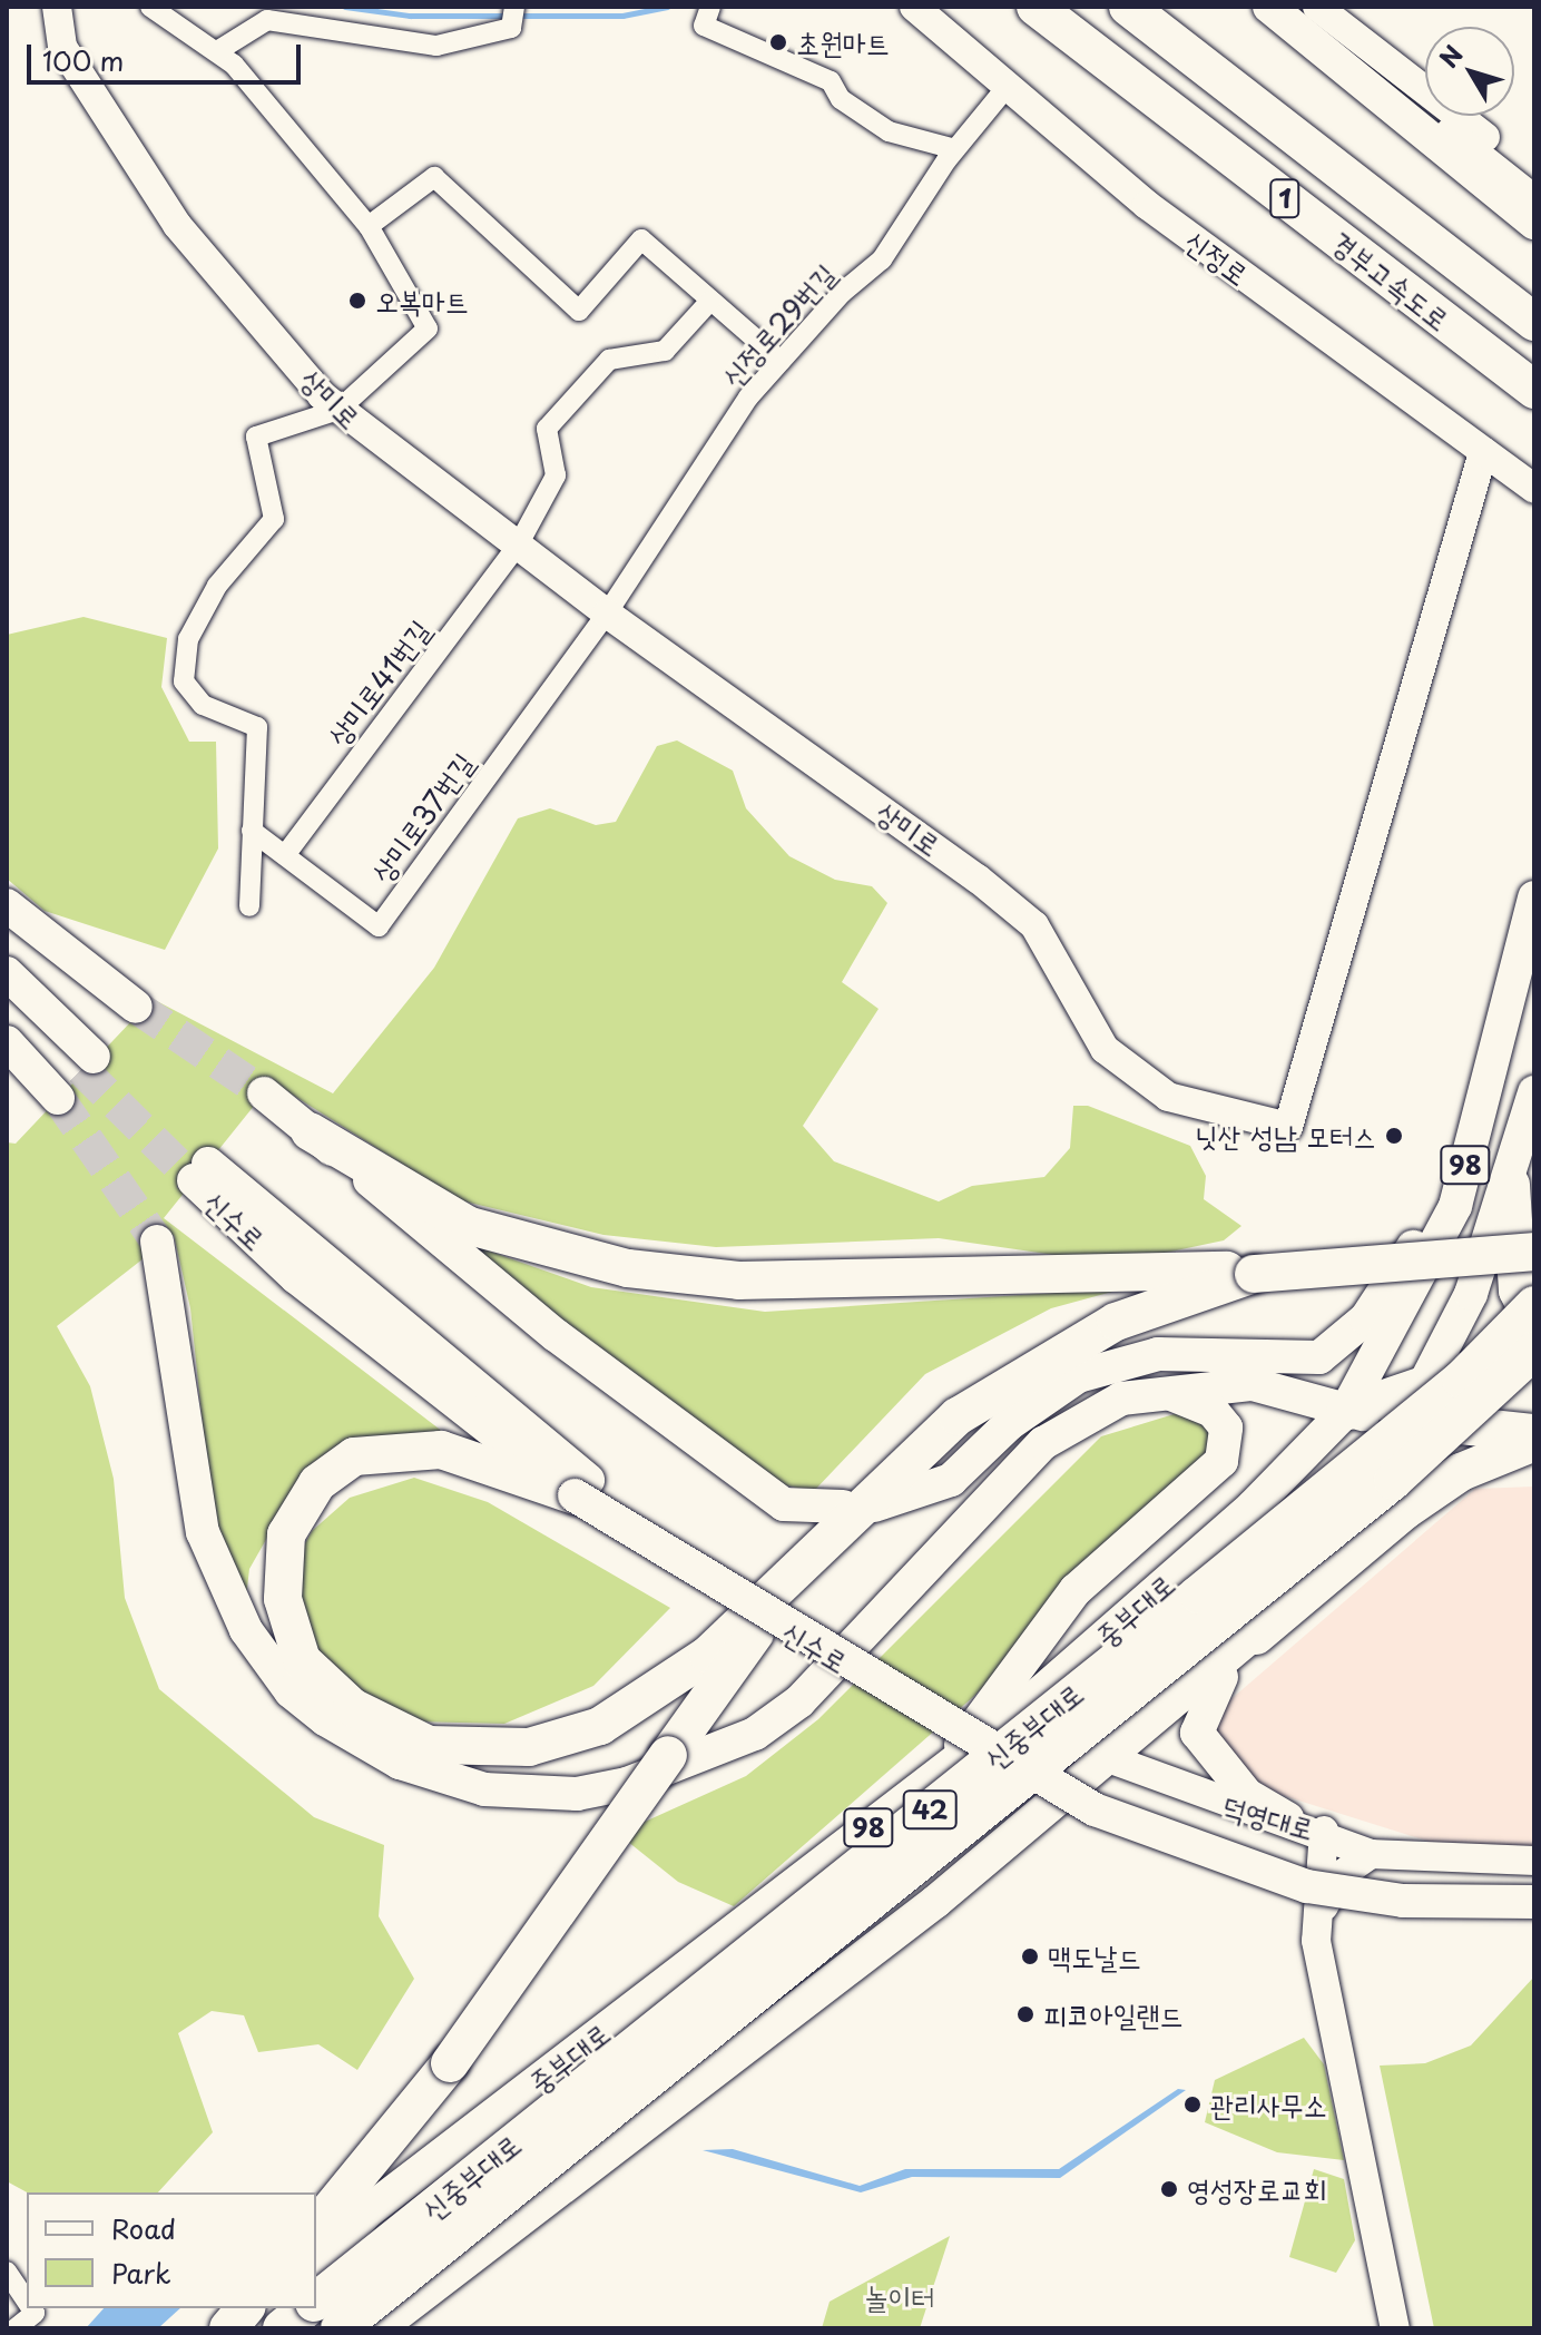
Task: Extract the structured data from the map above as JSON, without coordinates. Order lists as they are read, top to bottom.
{
  "streets": {
    "highway": [
      "1",
      "경부고속도로",
      "신중부대로",
      "42"
    ],
    "main road": ["98", "신수로", "중부대로"],
    "street": [
      "신정로",
      "신정로29번길",
      "상미로",
      "상미로41번길",
      "상미로37번길",
      "덕영대로"
    ]
  },
  "crossings": [
    ["신정로", "신정로29번길"],
    ["신정로", "상미로"],
    ["신정로29번길", "상미로"],
    ["신정로29번길", "상미로37번길"],
    ["상미로", "상미로41번길"],
    ["상미로", "상미로37번길"],
    ["상미로41번길", "상미로37번길"],
    ["98", "덕영대로"],
    ["중부대로", "덕영대로"]
  ],
  "parks": ["놀이터"],
  "places": [
    "초원마트",
    "오복마트",
    "닛산 성남 모터스",
    "맥도날드",
    "피코아일랜드",
    "관리사무소",
    "영성장로교회"
  ],
  "legend": ["Road", "Park"],
  "scale_bar": "100 m",
  "north": "top left"
}
